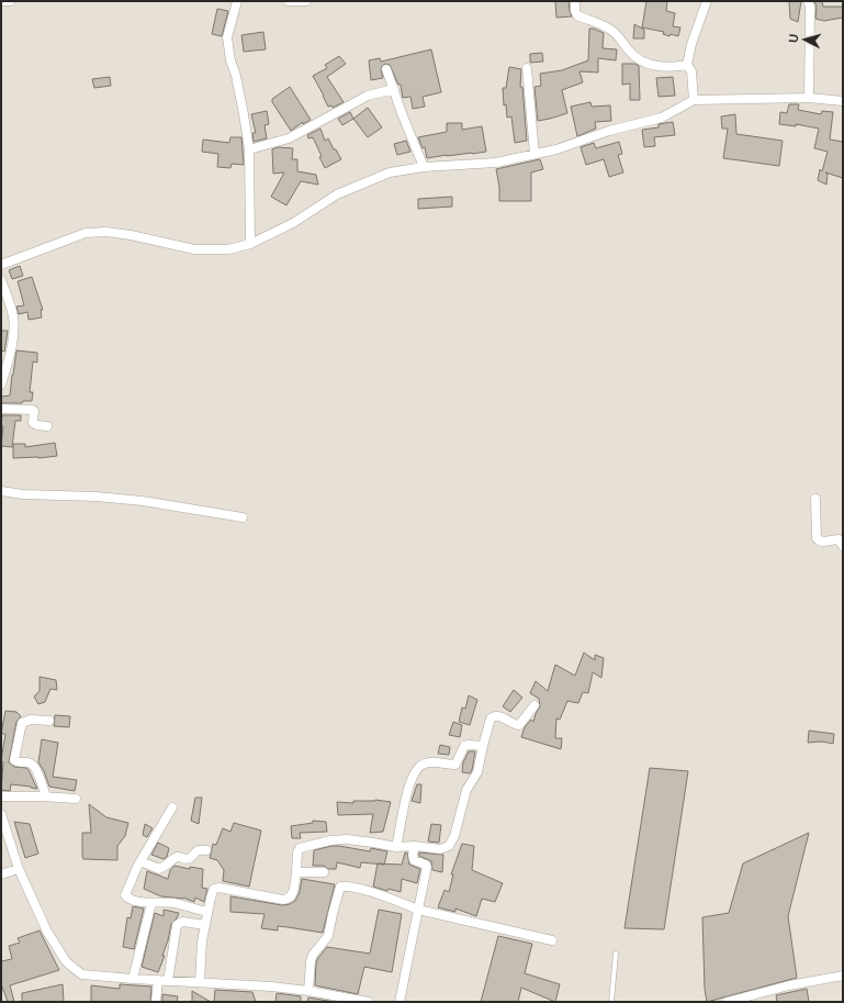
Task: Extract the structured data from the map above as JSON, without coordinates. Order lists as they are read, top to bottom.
{
  "north": "left"
}
